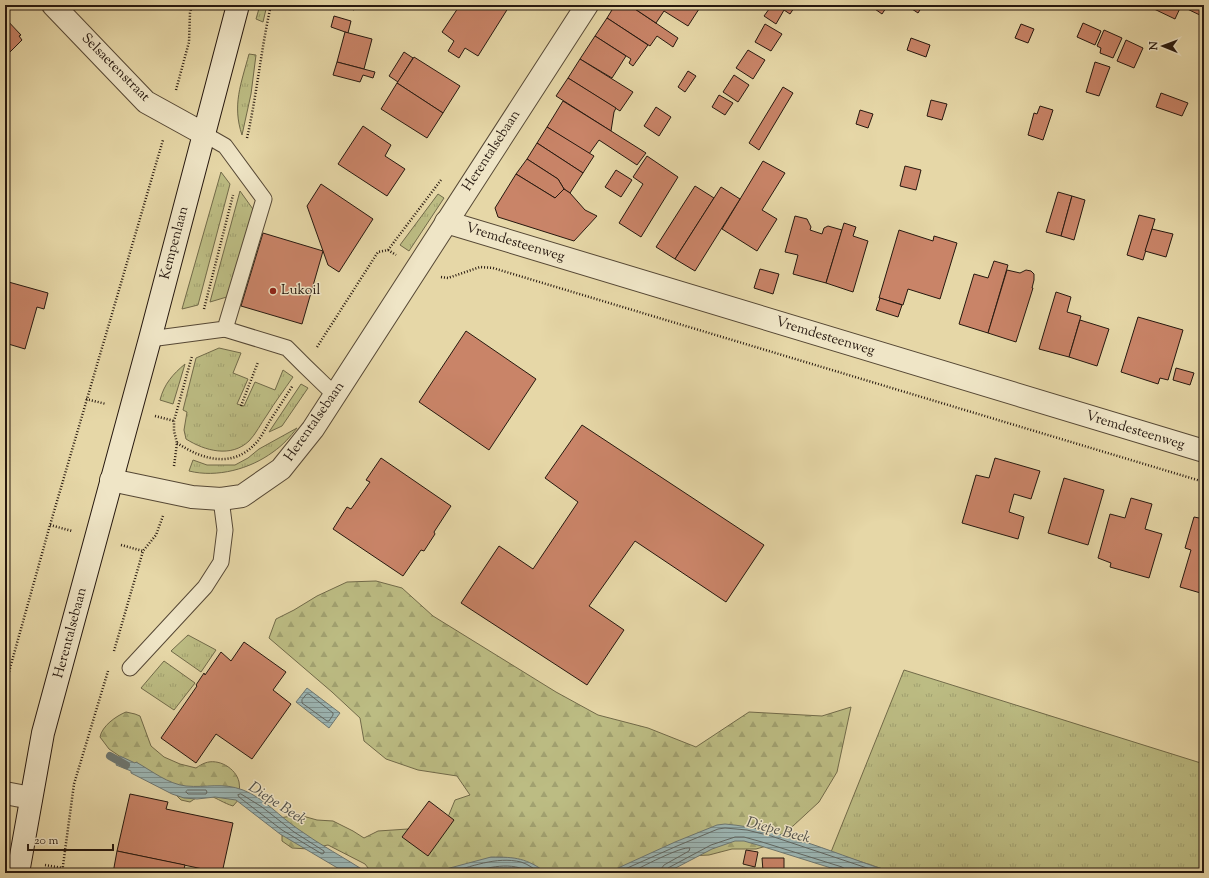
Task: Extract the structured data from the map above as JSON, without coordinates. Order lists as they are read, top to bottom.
{
  "streets": {
    "street": [
      "Selsaetenstraat",
      "Herentalsebaan",
      "Kempenlaan",
      "Vremdesteenweg"
    ]
  },
  "crossings": [
    ["Selsaetenstraat", "Kempenlaan"],
    ["Herentalsebaan", "Kempenlaan"],
    ["Herentalsebaan", "Vremdesteenweg"]
  ],
  "water": ["Diepe Beek"],
  "places": ["Lukoil"],
  "scale_bar": "20 m",
  "north": "left"
}
